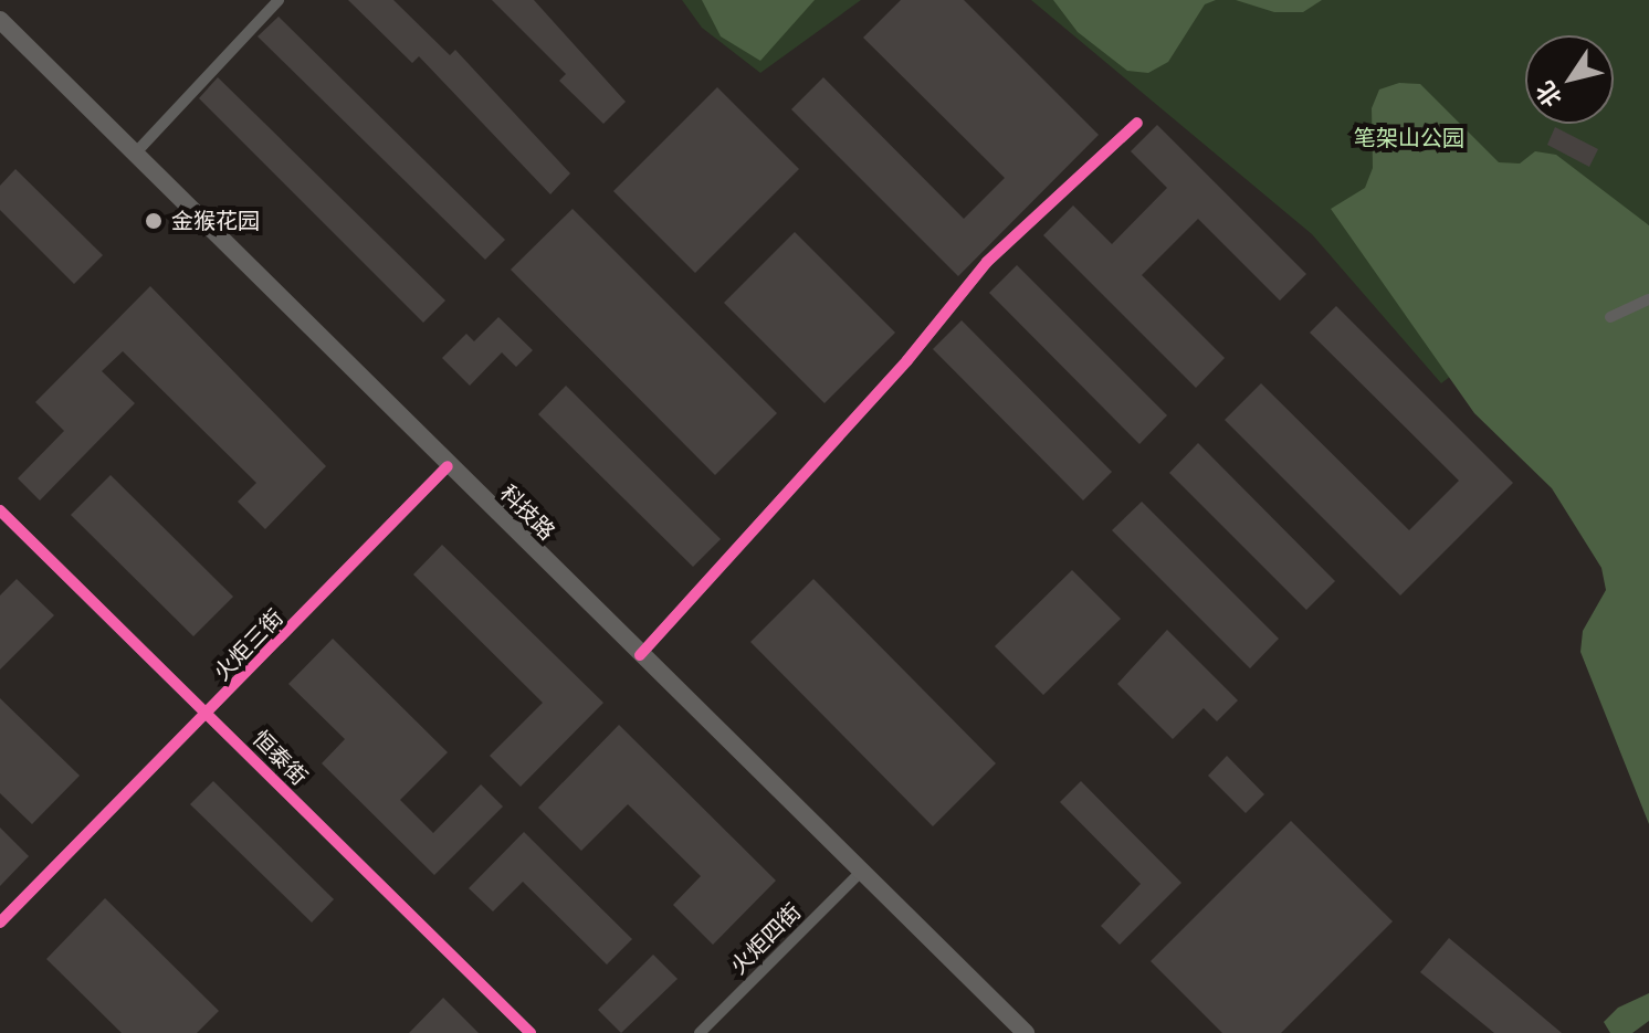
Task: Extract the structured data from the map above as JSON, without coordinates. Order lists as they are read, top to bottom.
{
  "streets": {
    "main road": ["科技路"],
    "street": ["火炬三街", "恒泰街", "火炬四街"]
  },
  "crossings": [
    ["科技路", "火炬三街"],
    ["科技路", "火炬四街"],
    ["火炬三街", "恒泰街"]
  ],
  "parks": ["笔架山公园"],
  "places": ["金猴花园"],
  "north": "bottom left"
}
